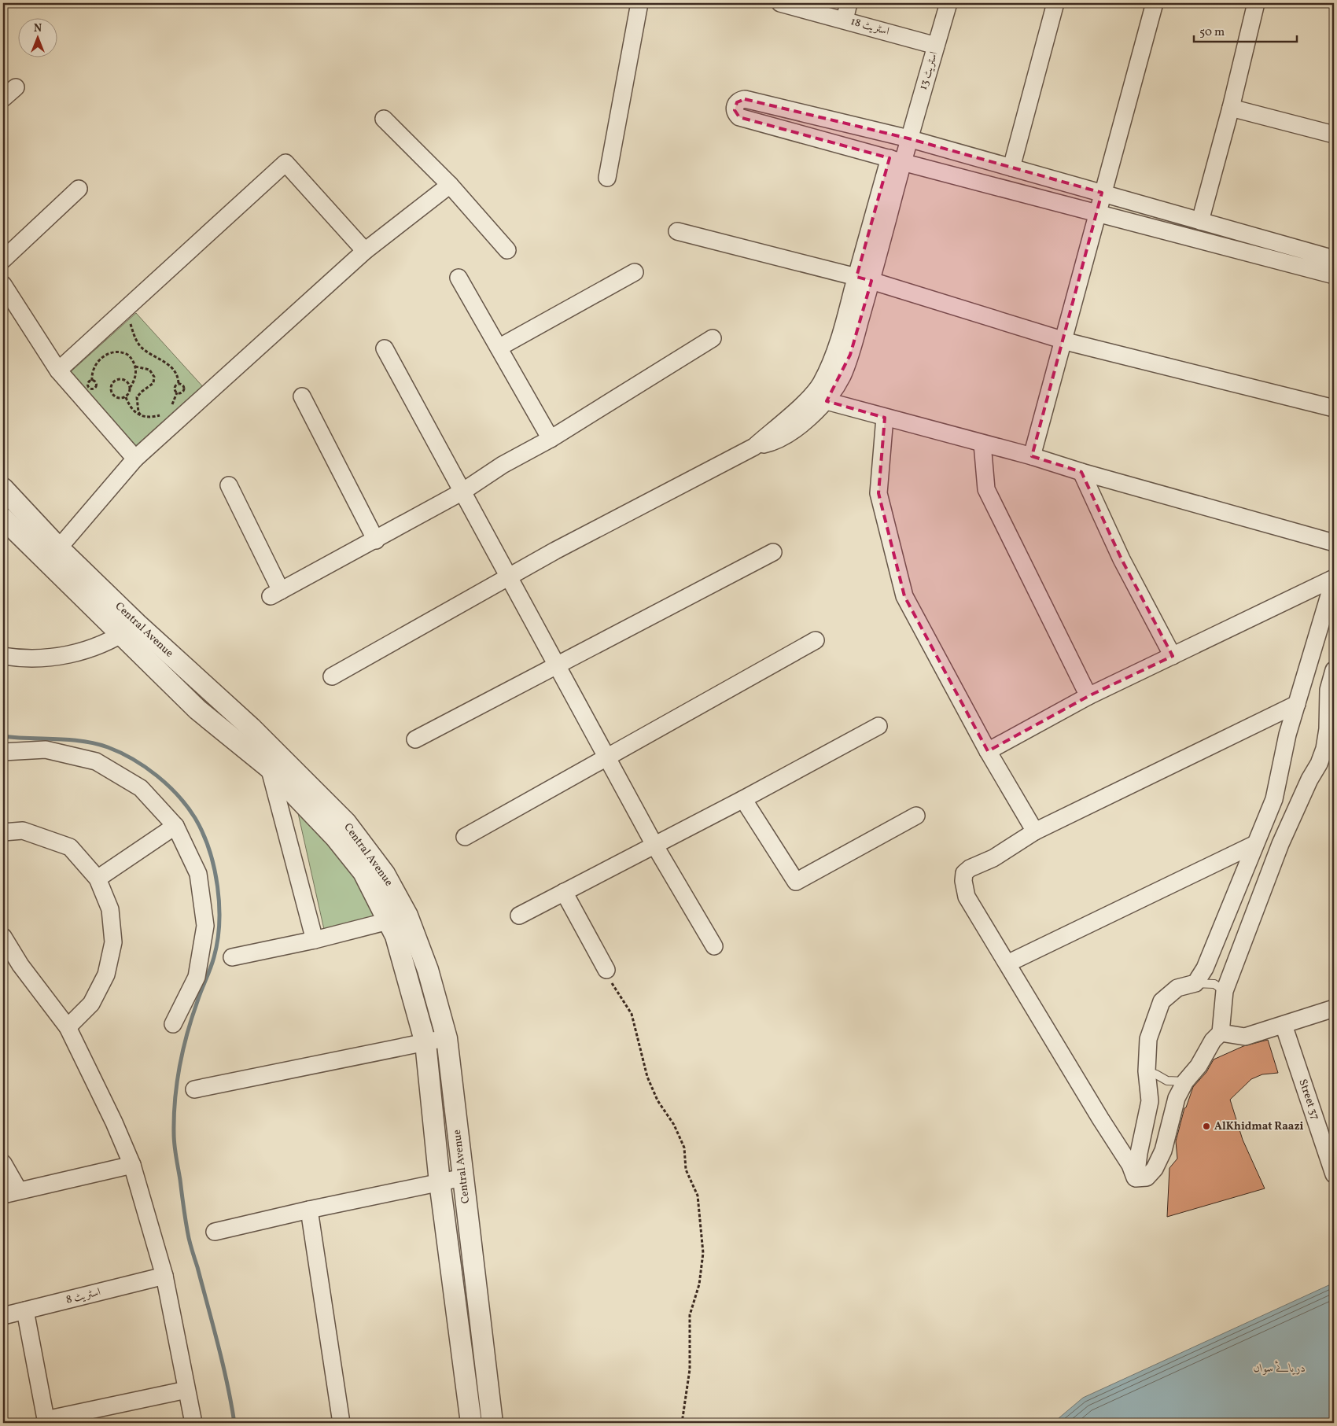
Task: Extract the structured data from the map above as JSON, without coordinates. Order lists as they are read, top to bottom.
{
  "streets": {
    "street": [
      "اسٹریٹ 18",
      "اسٹریٹ 13",
      "Central Avenue",
      "Street 37",
      "اسٹریٹ 8"
    ]
  },
  "crossings": [
    ["اسٹریٹ 18", "اسٹریٹ 13"]
  ],
  "water": ["دریائے سواں"],
  "places": ["AlKhidmat Raazi"],
  "scale_bar": "50 m",
  "north": "top"
}
